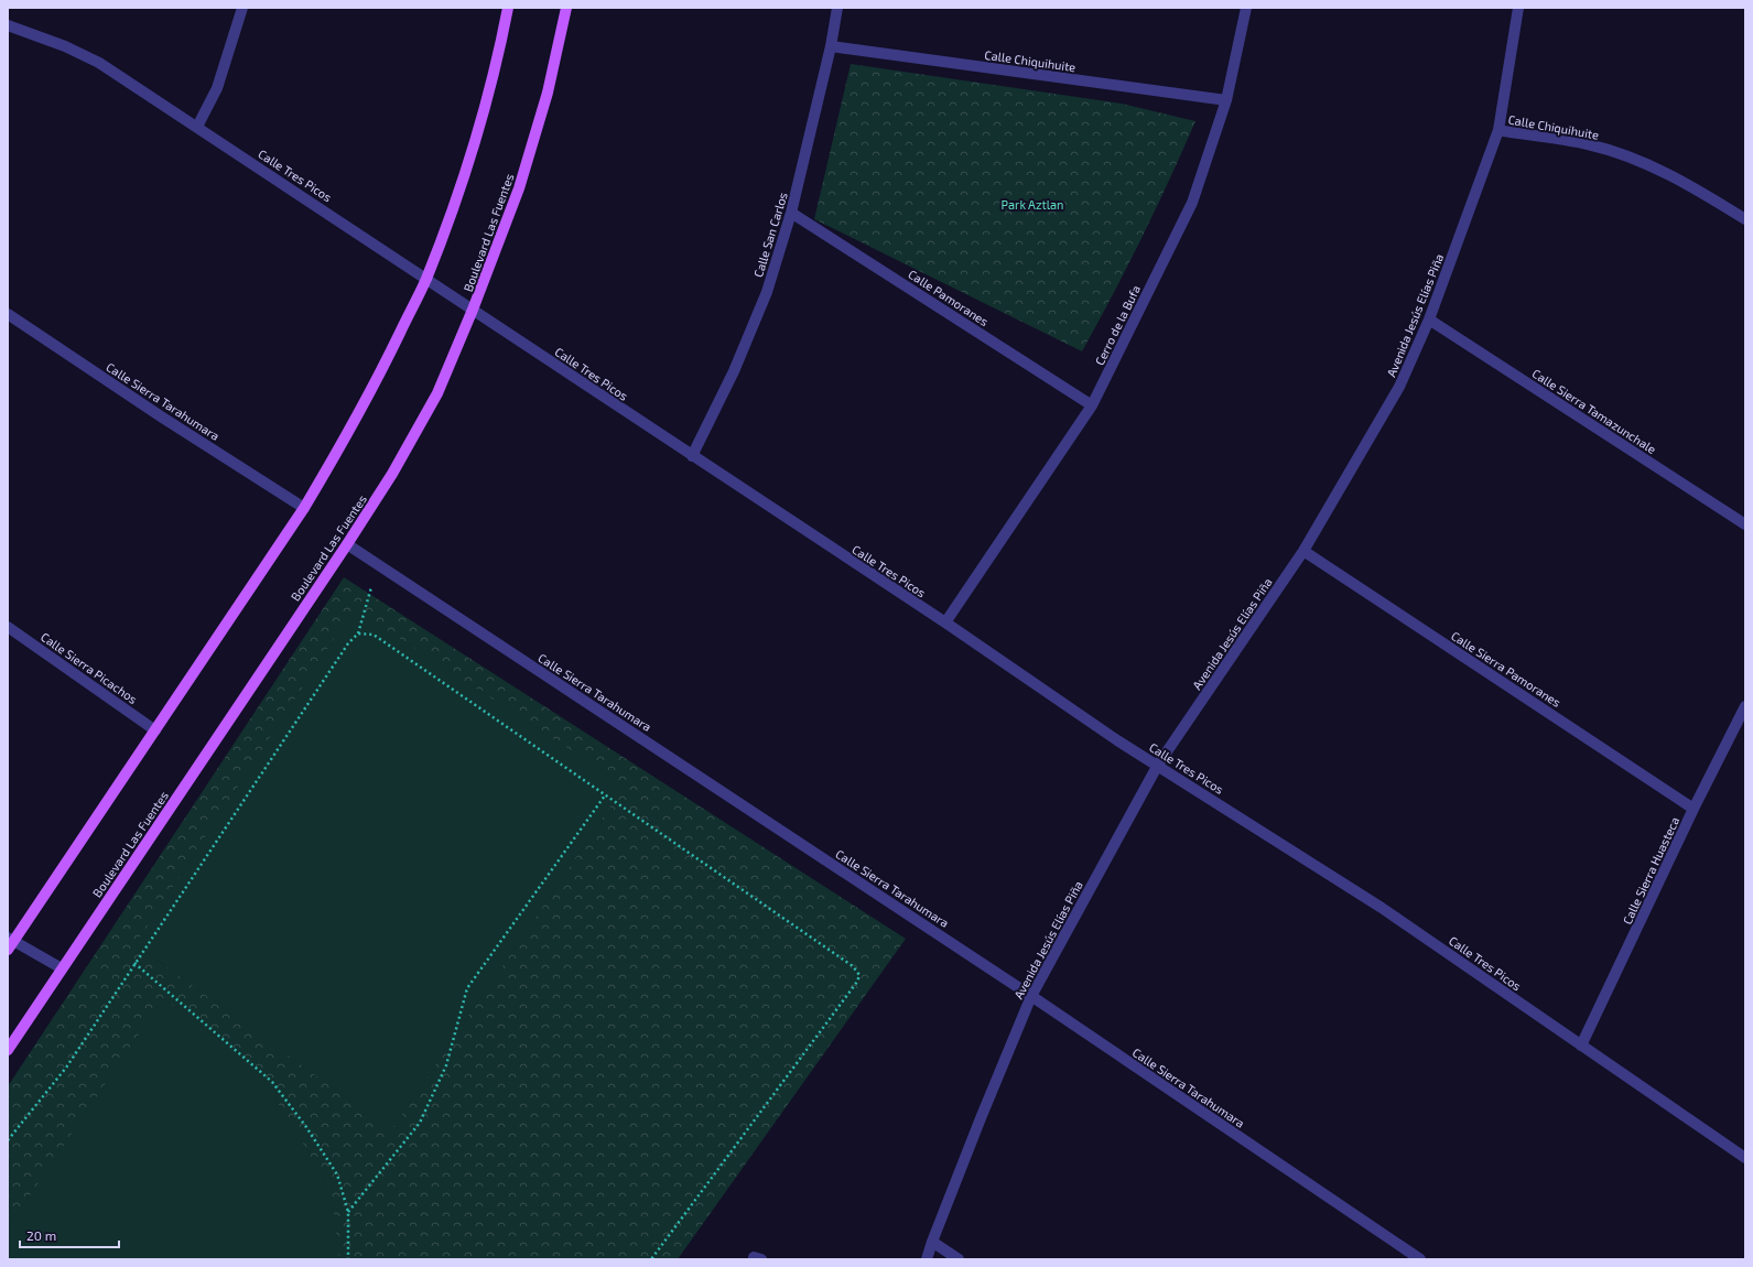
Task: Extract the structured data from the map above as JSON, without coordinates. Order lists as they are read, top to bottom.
{
  "streets": {
    "main road": ["Boulevard Las Fuentes"],
    "street": [
      "Calle Chiquihuite",
      "Calle Tres Picos",
      "Calle San Carlos",
      "Calle Pamoranes",
      "Avenida Jesús Elías Piña",
      "Cerro de la Bufa",
      "Calle Sierra Tarahumara",
      "Calle Sierra Tamazunchale",
      "Calle Sierra Picachos",
      "Calle Sierra Pamoranes",
      "Calle Sierra Huasteca"
    ]
  },
  "crossings": [
    ["Calle Chiquihuite", "Calle San Carlos"],
    ["Calle Chiquihuite", "Avenida Jesús Elías Piña"],
    ["Calle Chiquihuite", "Cerro de la Bufa"],
    ["Calle Tres Picos", "Boulevard Las Fuentes"],
    ["Calle Tres Picos", "Calle San Carlos"],
    ["Calle Tres Picos", "Avenida Jesús Elías Piña"],
    ["Calle Tres Picos", "Cerro de la Bufa"],
    ["Calle Tres Picos", "Calle Sierra Huasteca"],
    ["Boulevard Las Fuentes", "Calle Sierra Tarahumara"],
    ["Calle San Carlos", "Calle Pamoranes"],
    ["Calle Pamoranes", "Cerro de la Bufa"],
    ["Avenida Jesús Elías Piña", "Calle Sierra Tarahumara"],
    ["Avenida Jesús Elías Piña", "Calle Sierra Tamazunchale"],
    ["Avenida Jesús Elías Piña", "Calle Sierra Pamoranes"],
    ["Calle Sierra Pamoranes", "Calle Sierra Huasteca"]
  ],
  "parks": ["Park Aztlan"],
  "scale_bar": "20 m"
}
